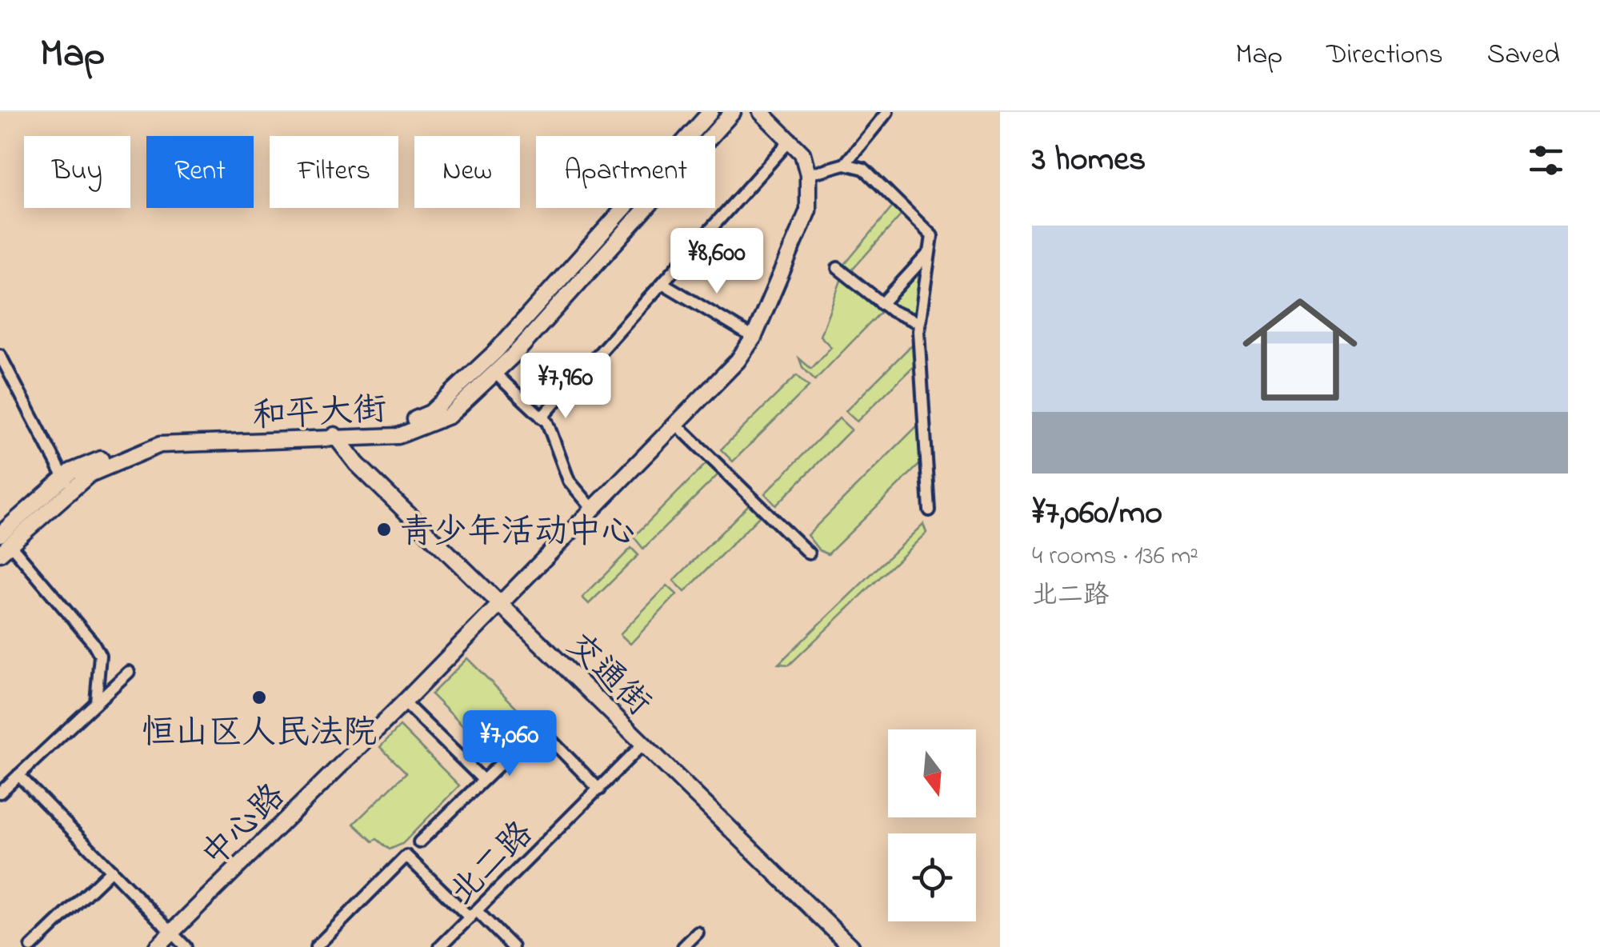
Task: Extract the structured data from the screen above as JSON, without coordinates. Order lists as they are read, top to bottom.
{
  "streets": {
    "street": [
      "和平大街",
      "交通街",
      "中心路",
      "北二路"
    ]
  },
  "crossings": [
    ["和平大街", "交通街"],
    ["交通街", "中心路"],
    ["交通街", "北二路"]
  ],
  "places": ["青少年活动中心", "恒山区人民法院"],
  "north": "bottom",
  "page": {
    "header": "Map",
    "nav": ["Map", "Directions", "Saved"],
    "heading": "3 homes",
    "chip": [
      "Buy",
      "Rent",
      "Filters",
      "New",
      "Apartment"
    ],
    "list": [
      {
        "name": "¥7,060/mo",
        "note": "4 rooms · 136 m² · 北二路"
      }
    ],
    "price": ["¥8,600", "¥7,960", "¥7,060"]
  }
}
